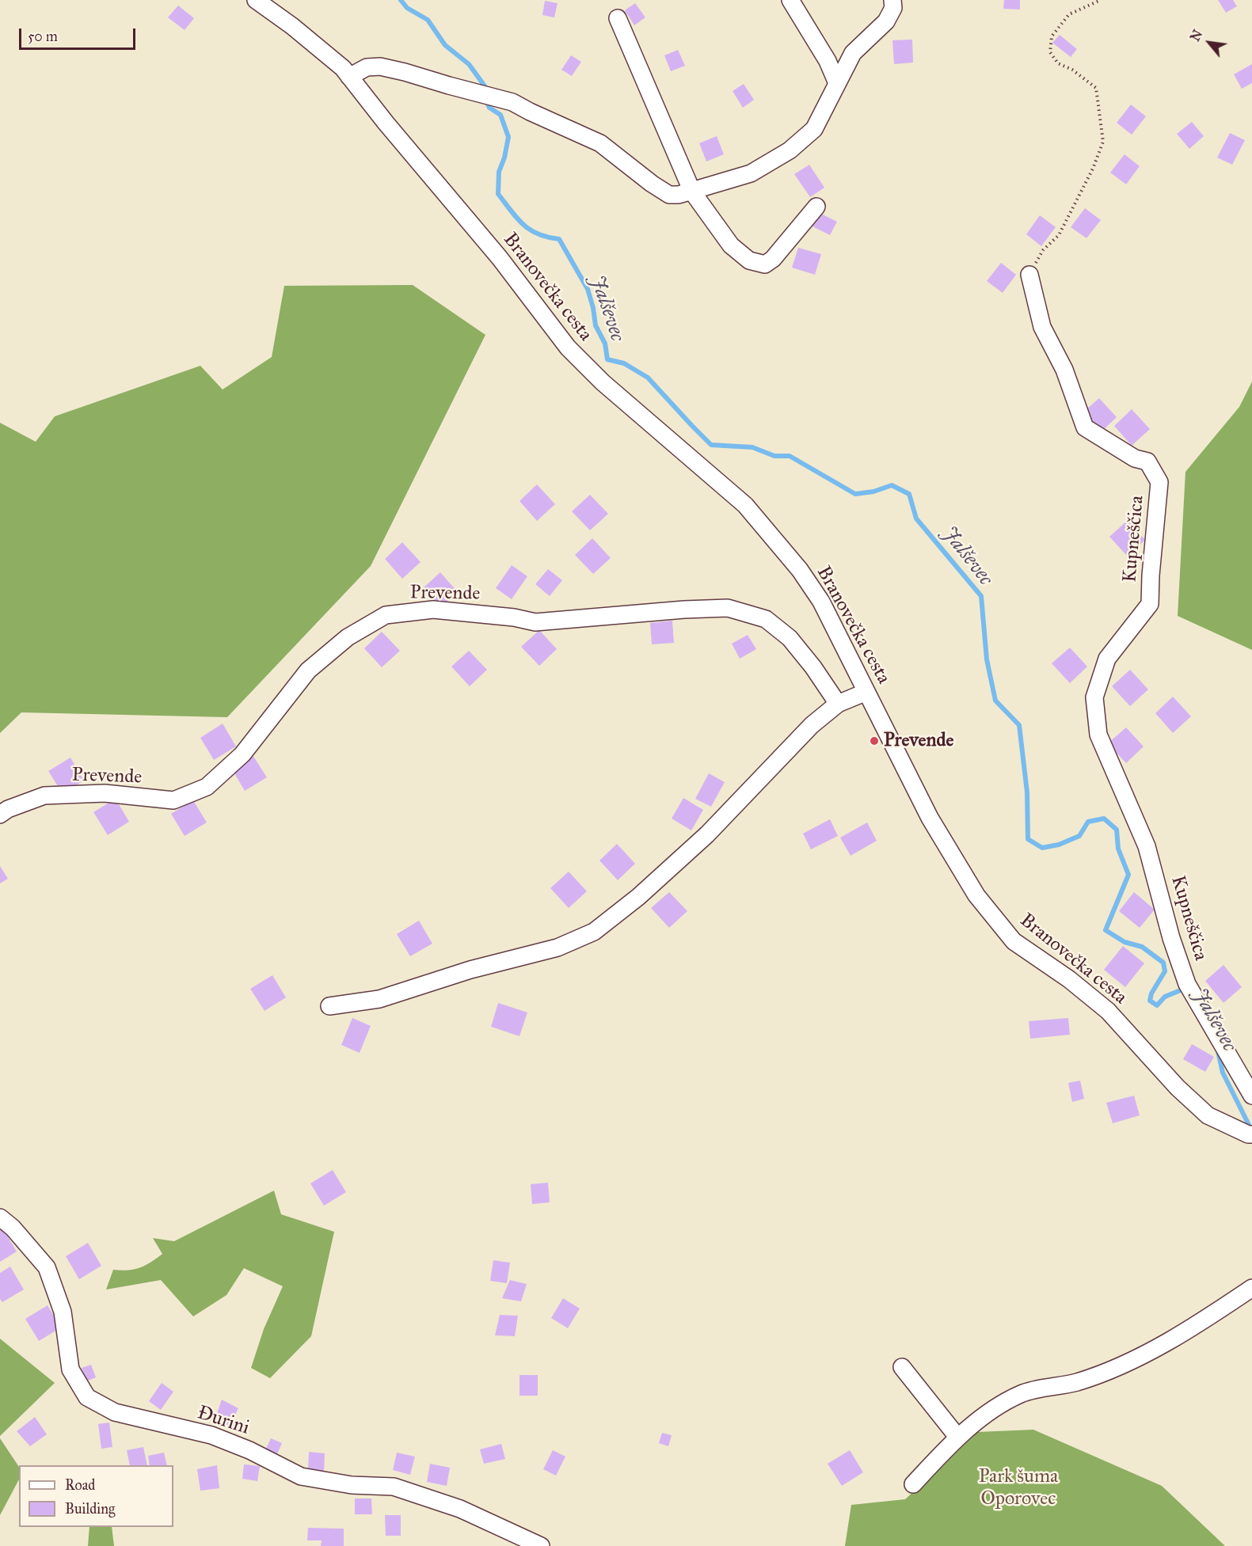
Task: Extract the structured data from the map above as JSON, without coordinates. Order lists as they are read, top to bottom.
{
  "streets": {
    "street": [
      "Branovečka cesta",
      "Kupneščica",
      "Prevende",
      "Đurini"
    ]
  },
  "water": ["Jalševec"],
  "parks": ["Park šuma Oporovec"],
  "places": ["Prevende"],
  "legend": ["Road", "Building"],
  "scale_bar": "50 m",
  "north": "top left"
}
